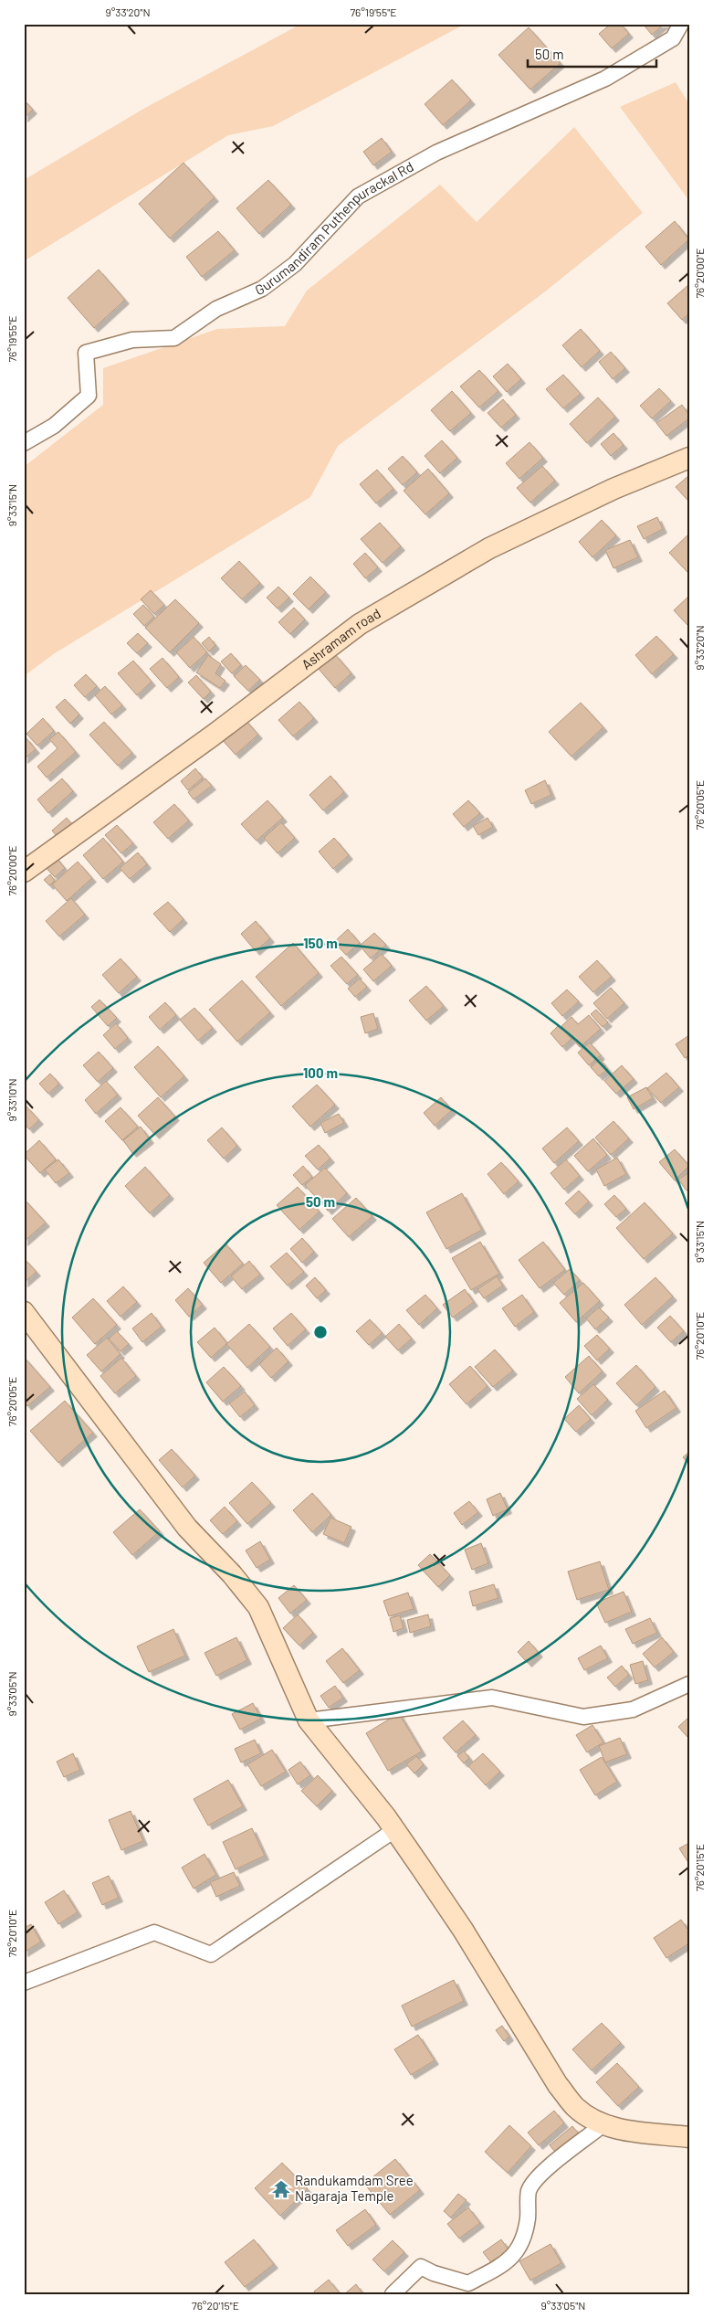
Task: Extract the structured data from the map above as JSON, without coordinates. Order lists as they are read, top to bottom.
{
  "streets": {
    "street": ["Gurumandiram Puthenpurackal Rd", "Ashramam road"]
  },
  "places": {
    "temple": ["Randukamdam Sree Nagaraja Temple"]
  },
  "scale_bar": "50 m",
  "coordinates": [
    "9°33'20\"N",
    "76°19'55\"E",
    "76°20'00\"E",
    "9°33'15\"N",
    "76°20'05\"E",
    "9°33'10\"N",
    "76°20'10\"E",
    "9°33'05\"N",
    "76°20'15\"E"
  ],
  "rings": ["150 m", "100 m", "50 m"]
}
